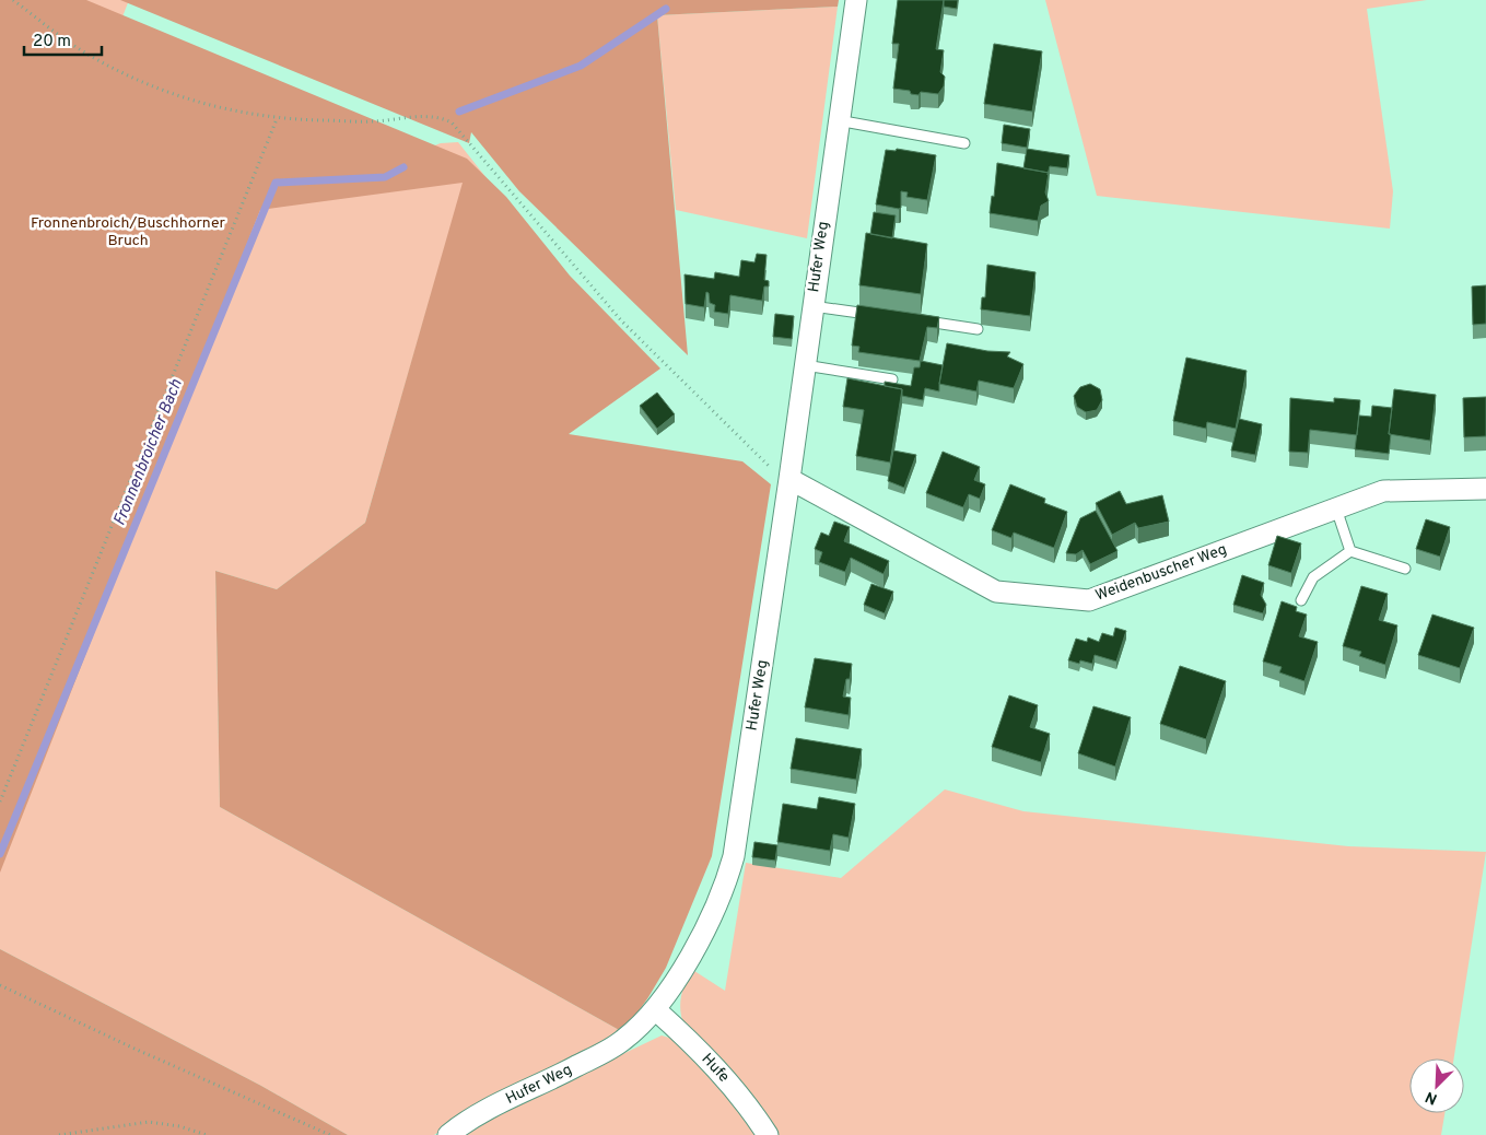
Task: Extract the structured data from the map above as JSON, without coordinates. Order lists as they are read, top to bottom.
{
  "streets": {
    "street": ["Hufer Weg", "Weidenbuscher Weg", "Hufe"]
  },
  "crossings": [
    ["Hufer Weg", "Weidenbuscher Weg"],
    ["Hufer Weg", "Hufe"]
  ],
  "water": ["Fronnenbroicher Bach"],
  "parks": ["Fronnenbroich/Buschhorner Bruch"],
  "scale_bar": "20 m",
  "north": "bottom left"
}
